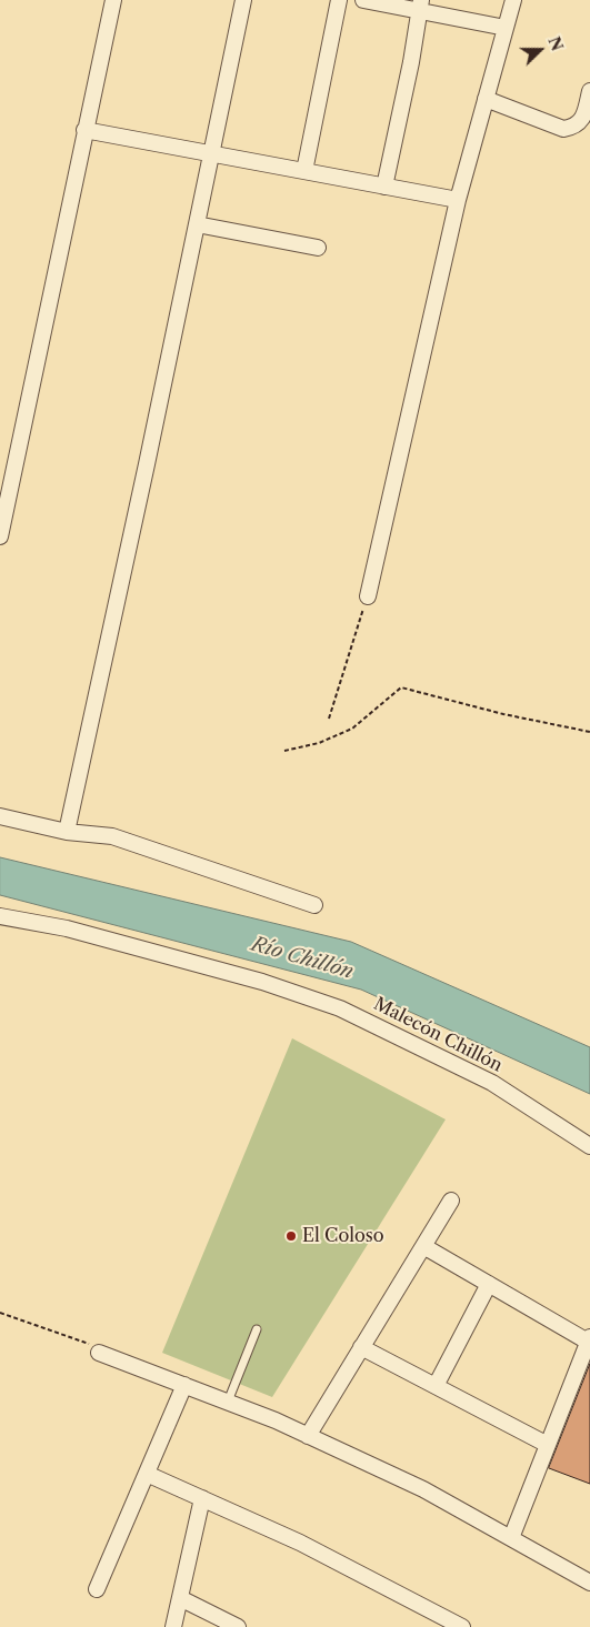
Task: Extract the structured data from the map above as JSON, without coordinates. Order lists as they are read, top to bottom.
{
  "streets": {
    "street": ["Malecón Chillón"]
  },
  "water": ["Río Chillón"],
  "places": ["El Coloso"],
  "north": "right"
}
